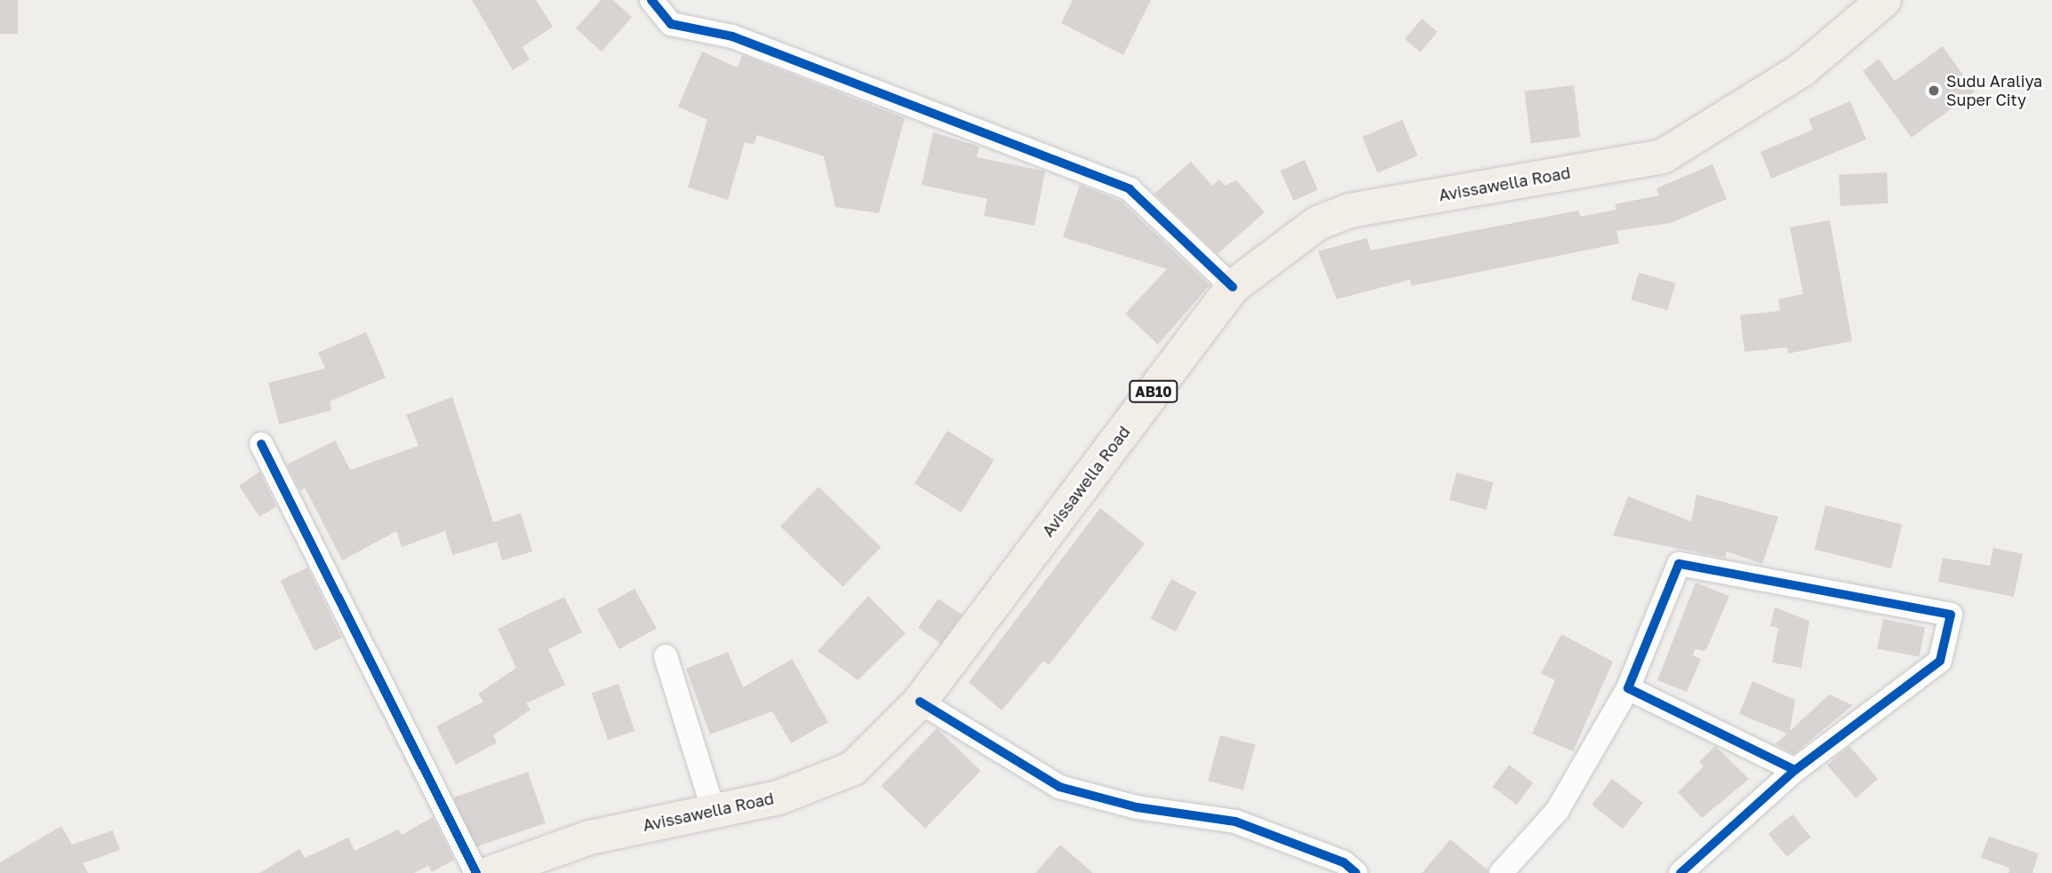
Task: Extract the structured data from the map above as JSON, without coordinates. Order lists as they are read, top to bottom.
{
  "streets": {
    "main road": ["Avissawella Road", "AB10"]
  },
  "places": ["Sudu Araliya Super City"]
}
